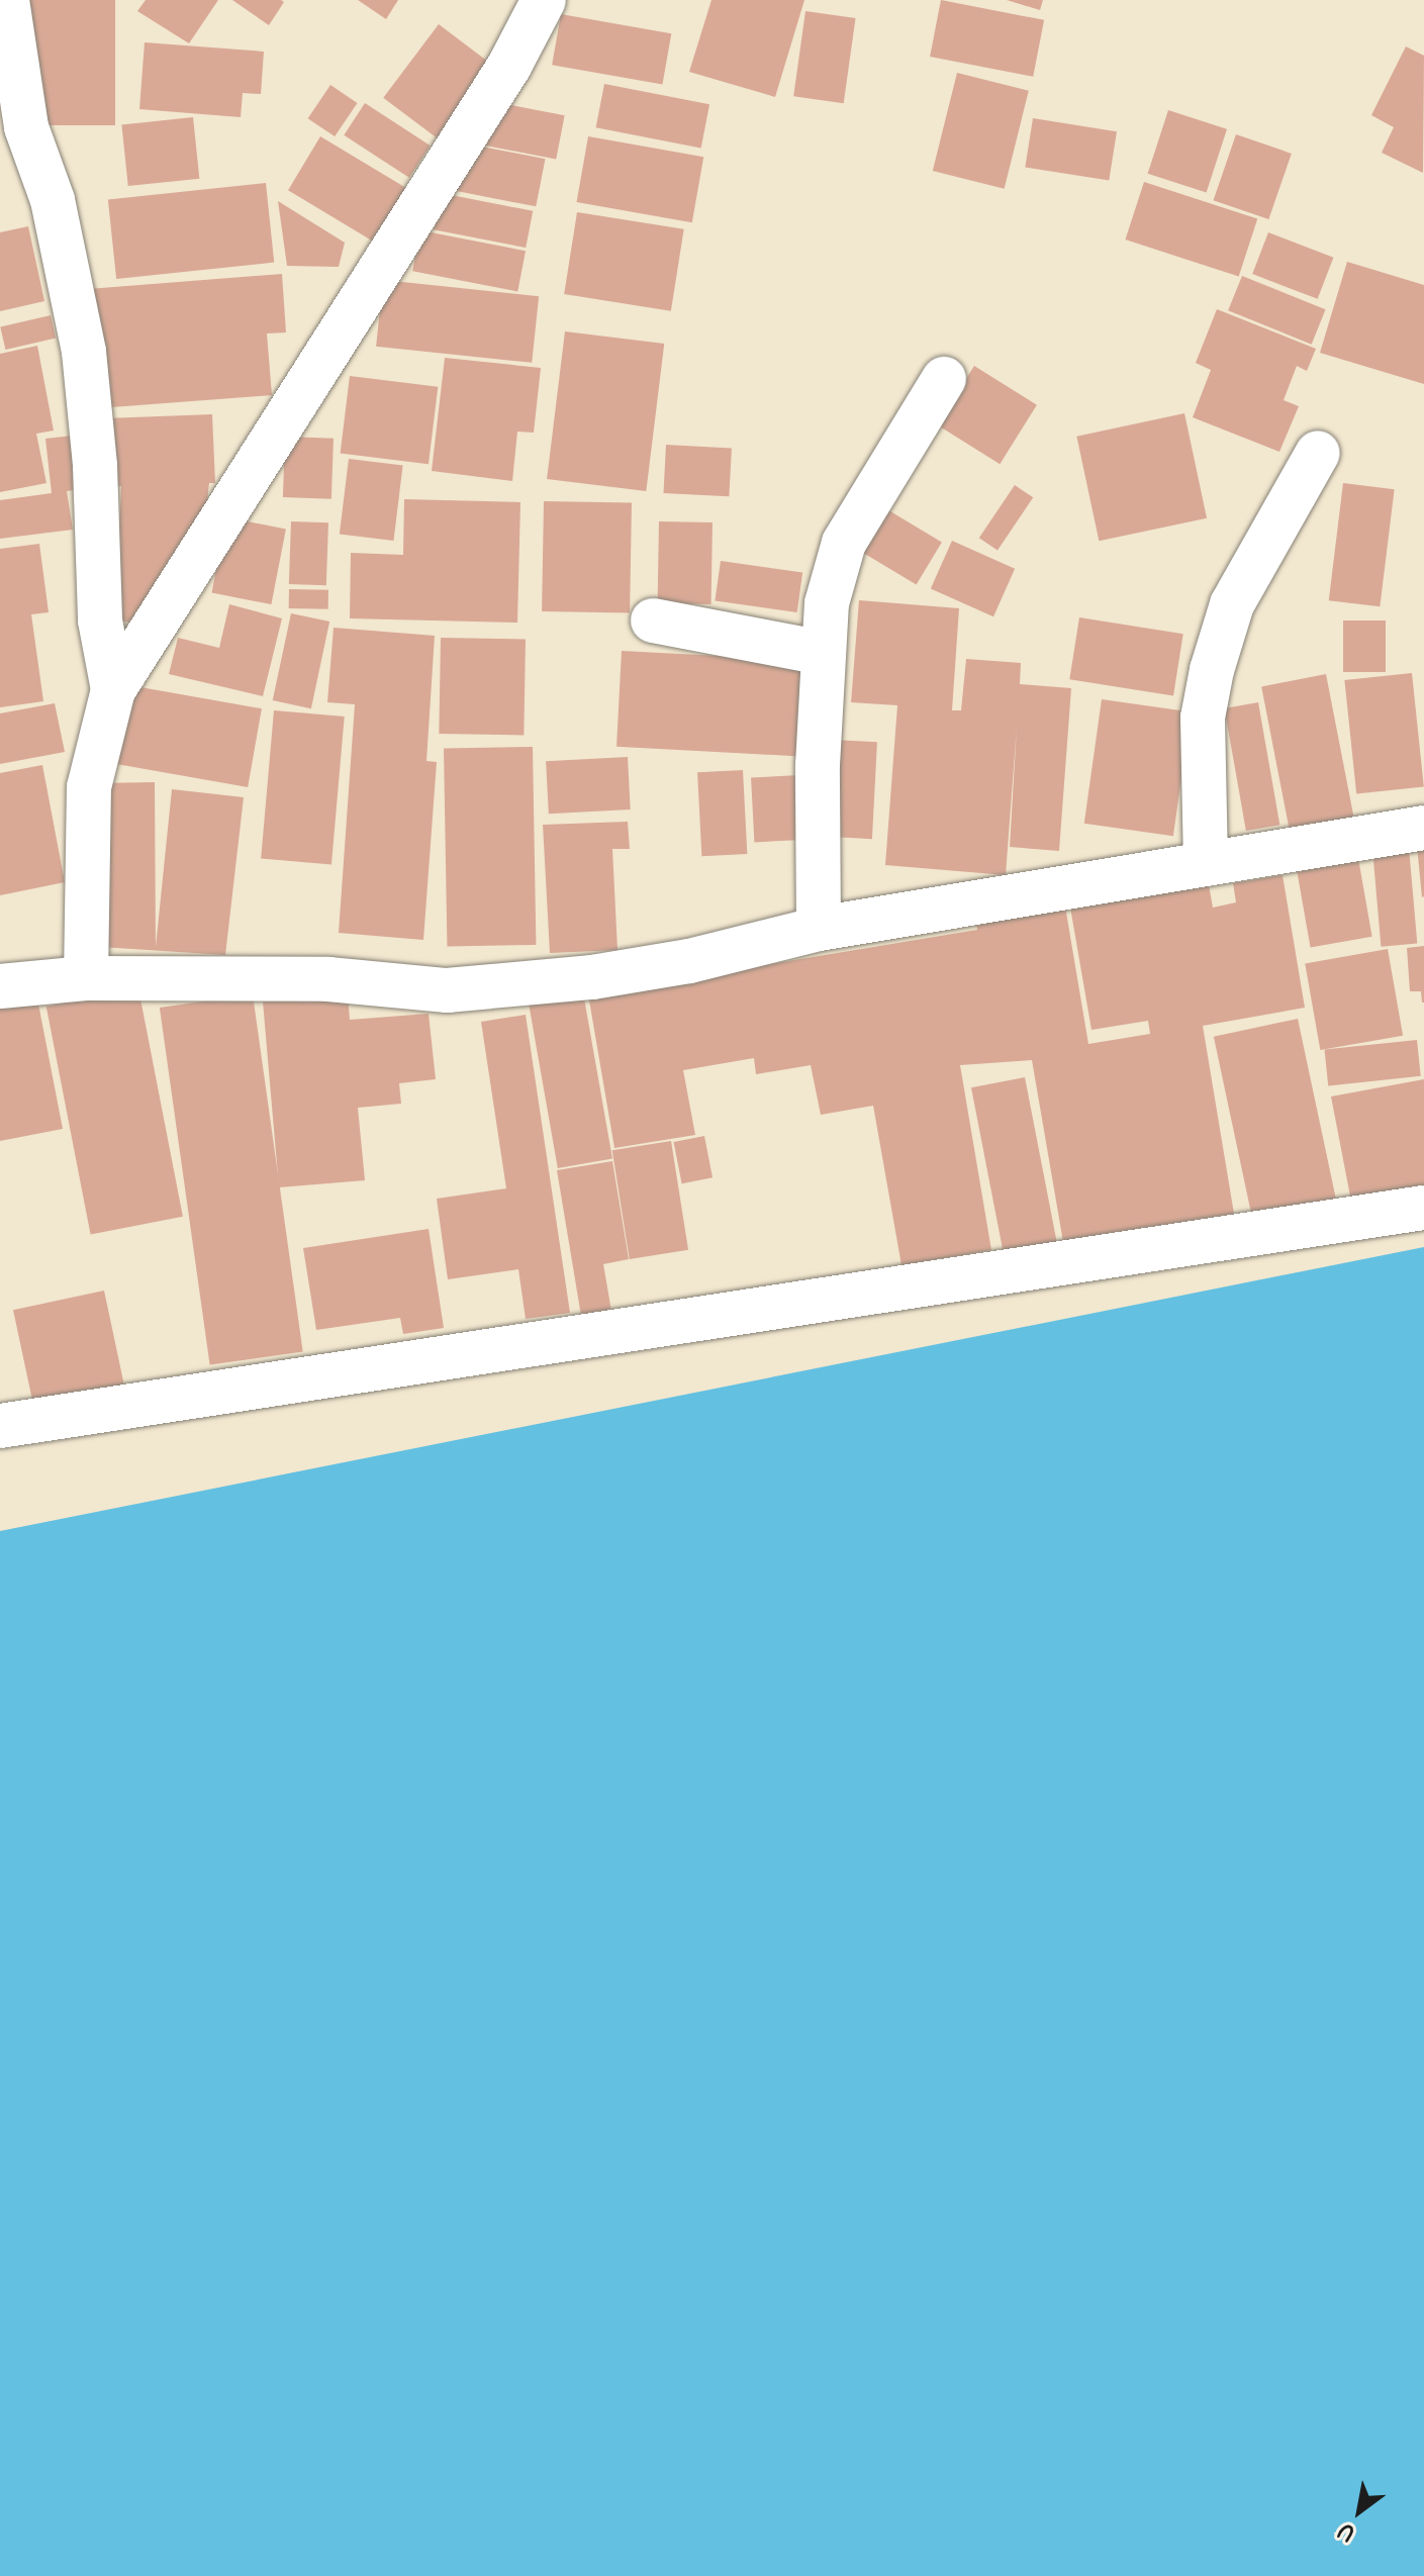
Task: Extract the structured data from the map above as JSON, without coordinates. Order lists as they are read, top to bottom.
{
  "north": "bottom left"
}
